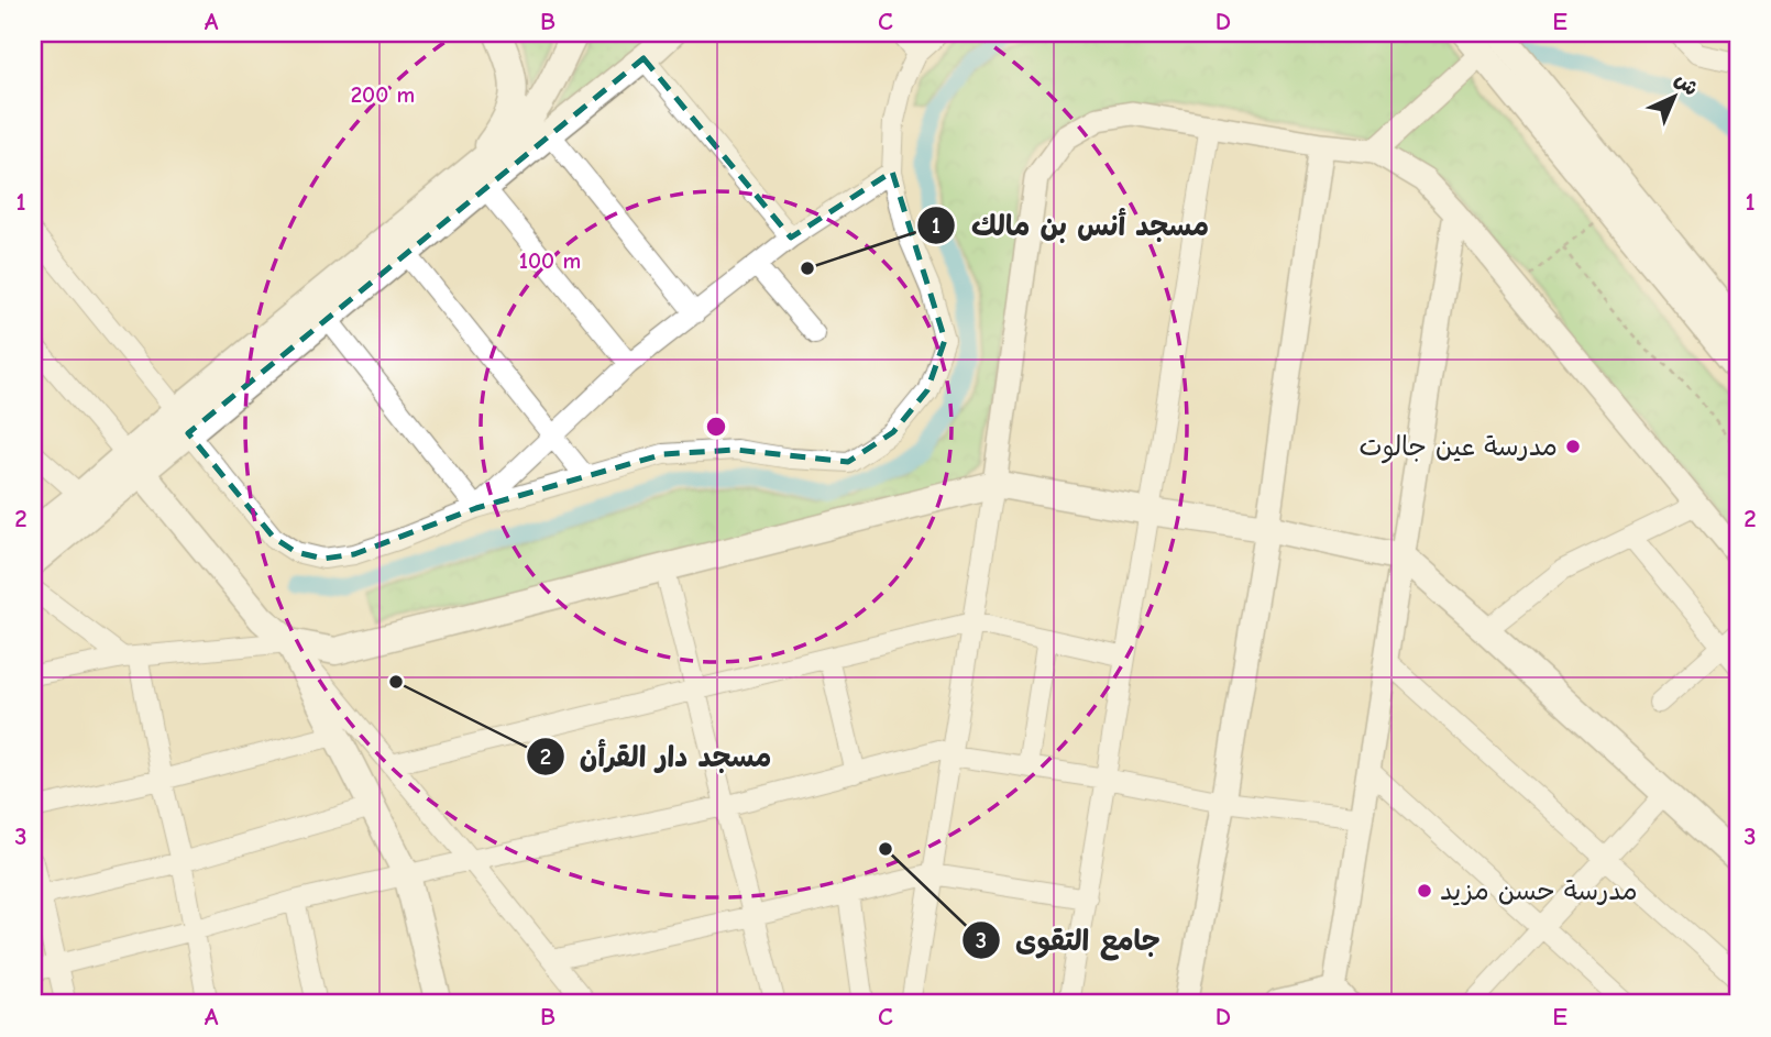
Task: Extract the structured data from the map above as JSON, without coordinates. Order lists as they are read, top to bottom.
{
  "places": [
    "مسجد أنس بن مالك",
    "مدرسة عين جالوت",
    "مسجد دار القرأن",
    "جامع التقوى",
    "مدرسة حسن مزيد"
  ],
  "north": "top right",
  "grid": {
    "columns": [
      "A",
      "B",
      "C",
      "D",
      "E"
    ],
    "rows": ["1", "2", "3"]
  },
  "rings": ["200 m", "100 m"]
}
